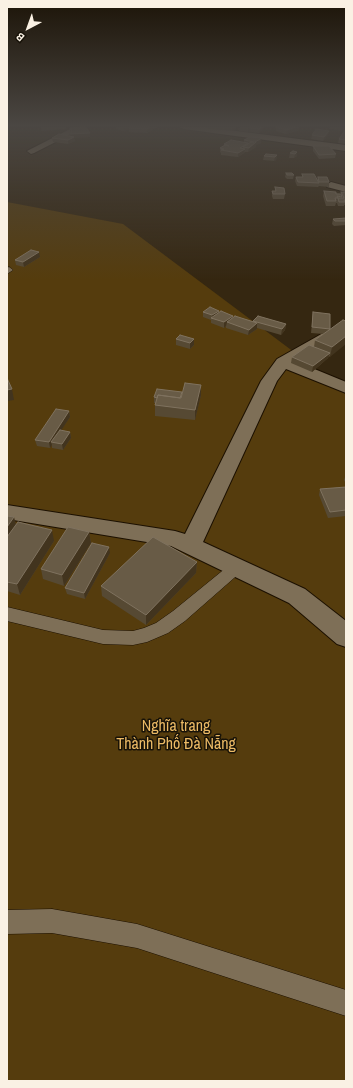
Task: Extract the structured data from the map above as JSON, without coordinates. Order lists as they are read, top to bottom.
{
  "parks": ["Nghĩa trang Thành Phố Đà Nẵng"],
  "north": "bottom left"
}
